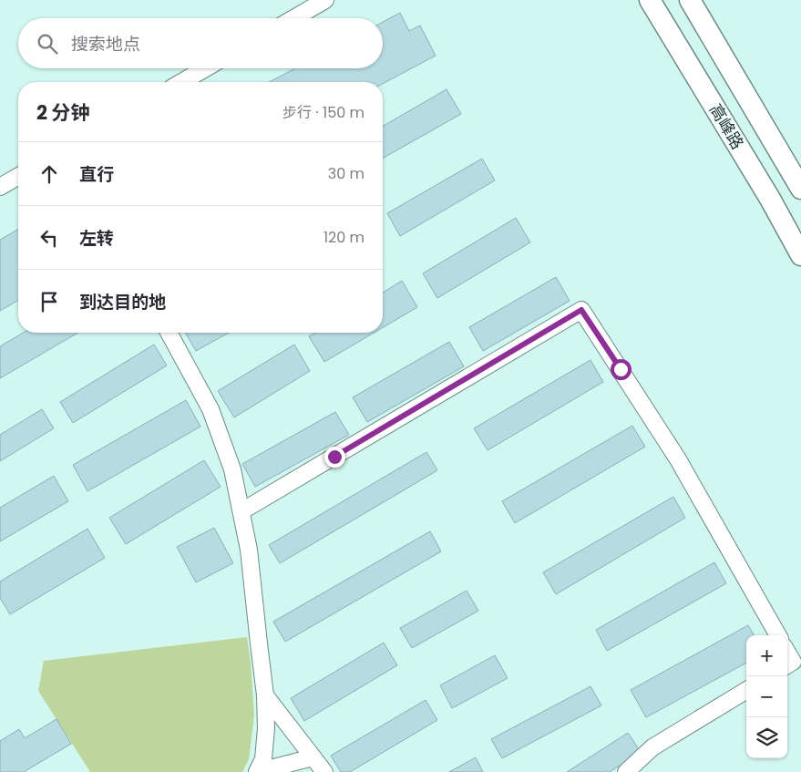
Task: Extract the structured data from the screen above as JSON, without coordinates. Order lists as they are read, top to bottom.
{
  "streets": {
    "main road": ["高峰路"]
  },
  "page": {
    "search": "搜索地点",
    "heading": ["2 分钟", "步行 · 150 m"],
    "list": [
      ["直行", "30 m"],
      ["左转", "120 m"],
      "到达目的地"
    ],
    "map_buttons": ["+", "−"]
  }
}
